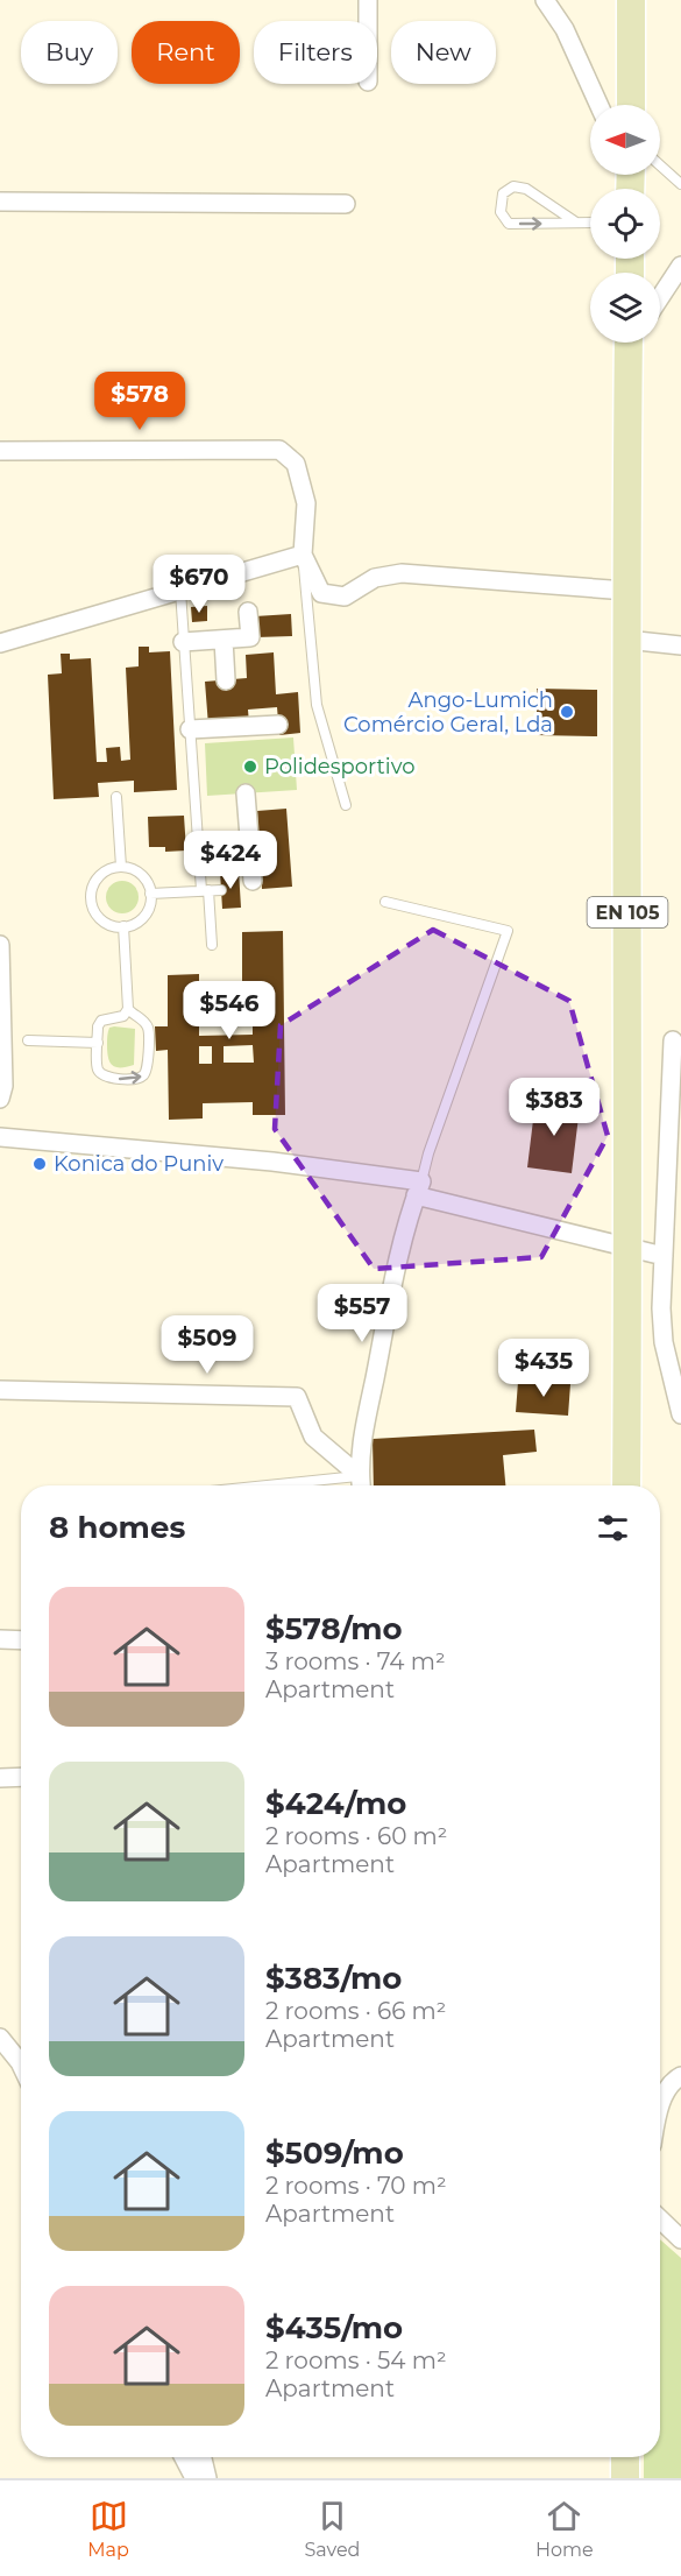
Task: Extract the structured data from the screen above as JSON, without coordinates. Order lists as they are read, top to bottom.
{
  "streets": {
    "main road": ["EN 105"]
  },
  "places": ["Ango-Lumich Comércio Geral, Lda", "Polidesportivo", "Konica do Puniv"],
  "north": "left",
  "page": {
    "chip": [
      "Buy",
      "Rent",
      "Filters",
      "New"
    ],
    "price": [
      "$578",
      "$670",
      "$424",
      "$546",
      "$383",
      "$557",
      "$509",
      "$435"
    ],
    "heading": "8 homes",
    "list": [
      {
        "name": "$578/mo",
        "note": "3 rooms · 74 m² · Apartment"
      },
      {
        "name": "$424/mo",
        "note": "2 rooms · 60 m² · Apartment"
      },
      {
        "name": "$383/mo",
        "note": "2 rooms · 66 m² · Apartment"
      },
      {
        "name": "$509/mo",
        "note": "2 rooms · 70 m² · Apartment"
      },
      {
        "name": "$435/mo",
        "note": "2 rooms · 54 m² · Apartment"
      }
    ],
    "tabs": ["Map", "Saved", "Home"]
  }
}
